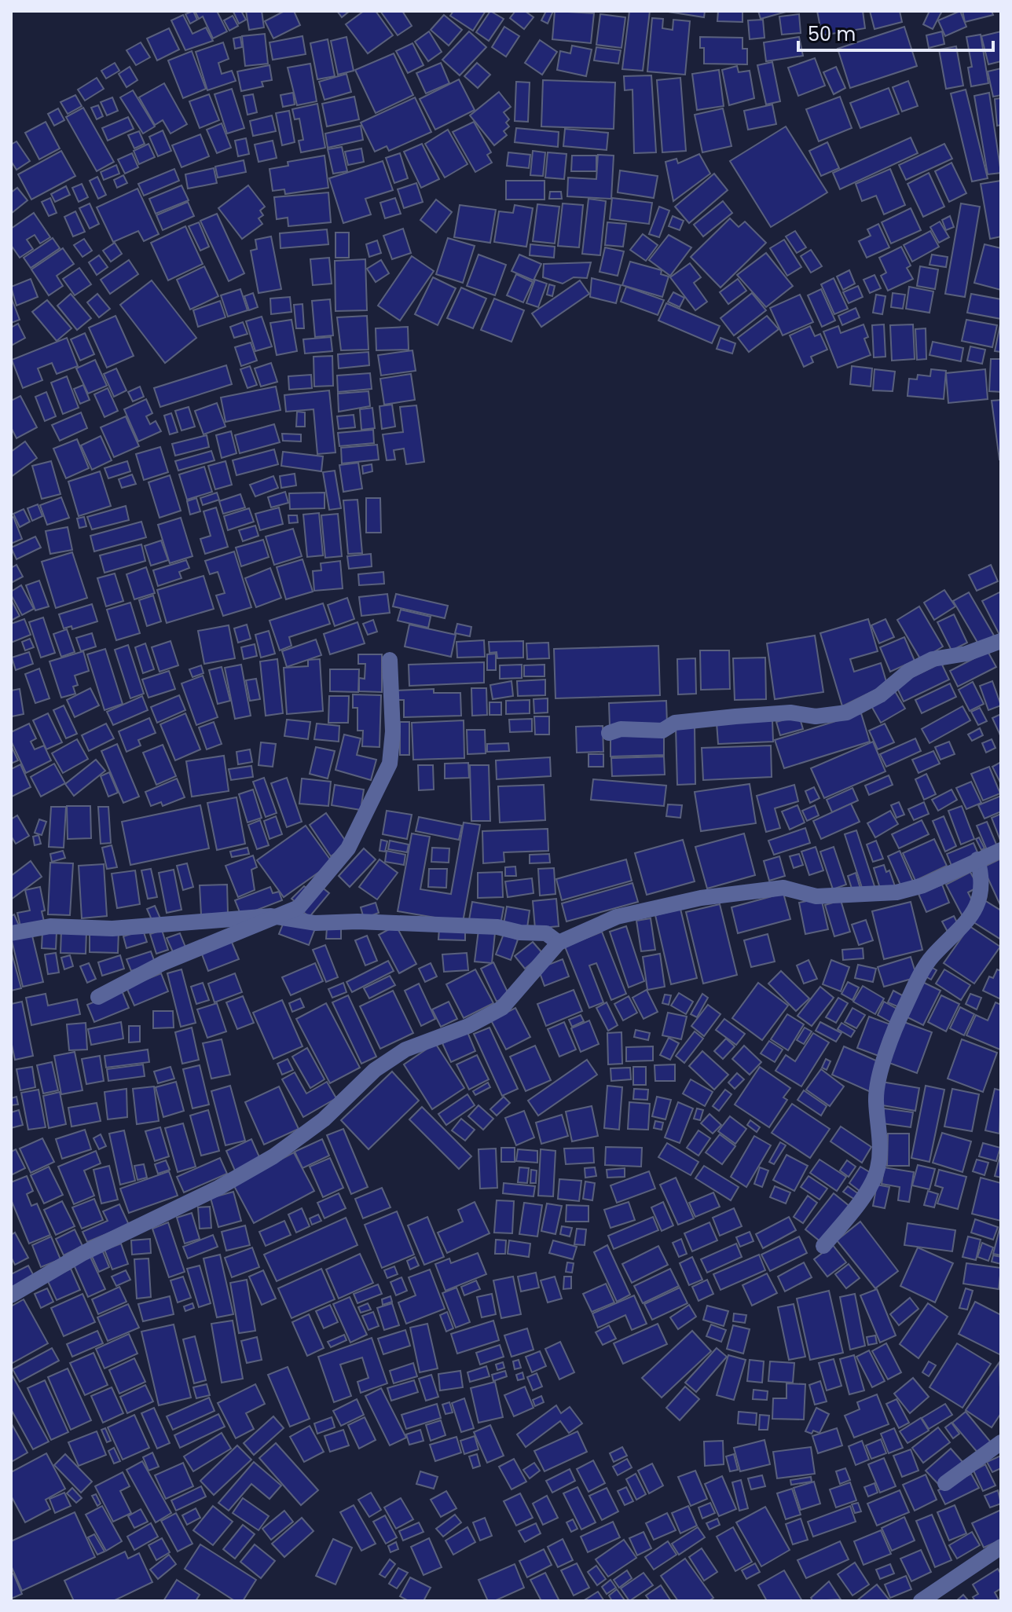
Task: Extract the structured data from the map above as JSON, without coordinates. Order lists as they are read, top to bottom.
{
  "scale_bar": "50 m"
}
